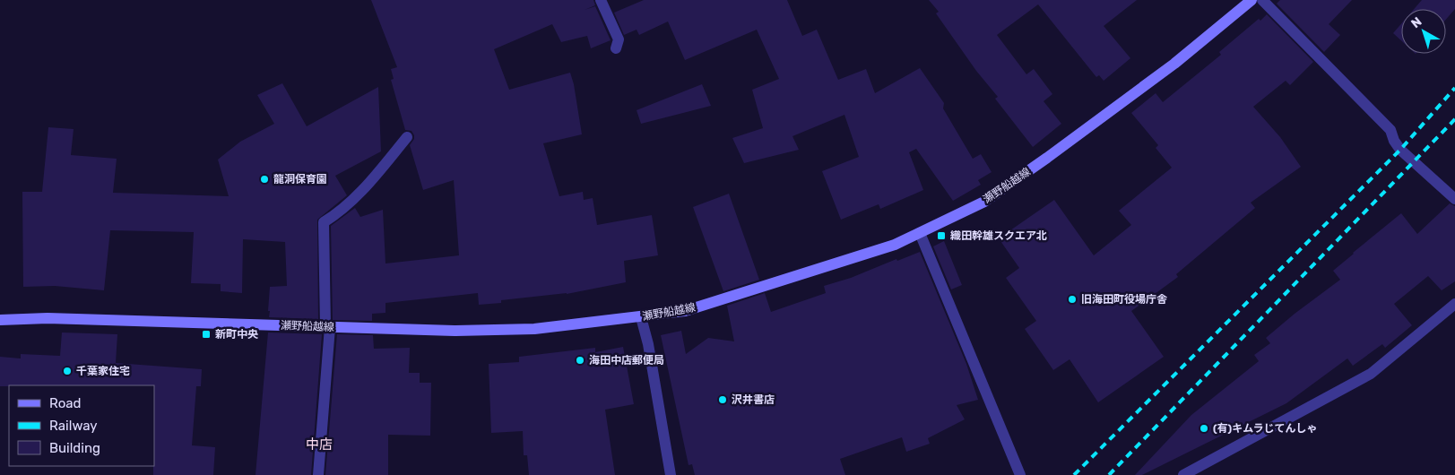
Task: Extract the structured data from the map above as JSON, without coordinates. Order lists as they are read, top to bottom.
{
  "streets": {
    "main road": ["瀬野船越線"]
  },
  "districts": ["中店"],
  "places": {
    "other": [
      "龍洞保育園",
      "旧海田町役場庁舎",
      "海田中店郵便局",
      "千葉家住宅",
      "沢井書店",
      "(有)キムラじてんしゃ"
    ],
    "transit": ["織田幹雄スクエア北", "新町中央"]
  },
  "legend": ["Road", "Railway", "Building"],
  "north": "top left"
}
